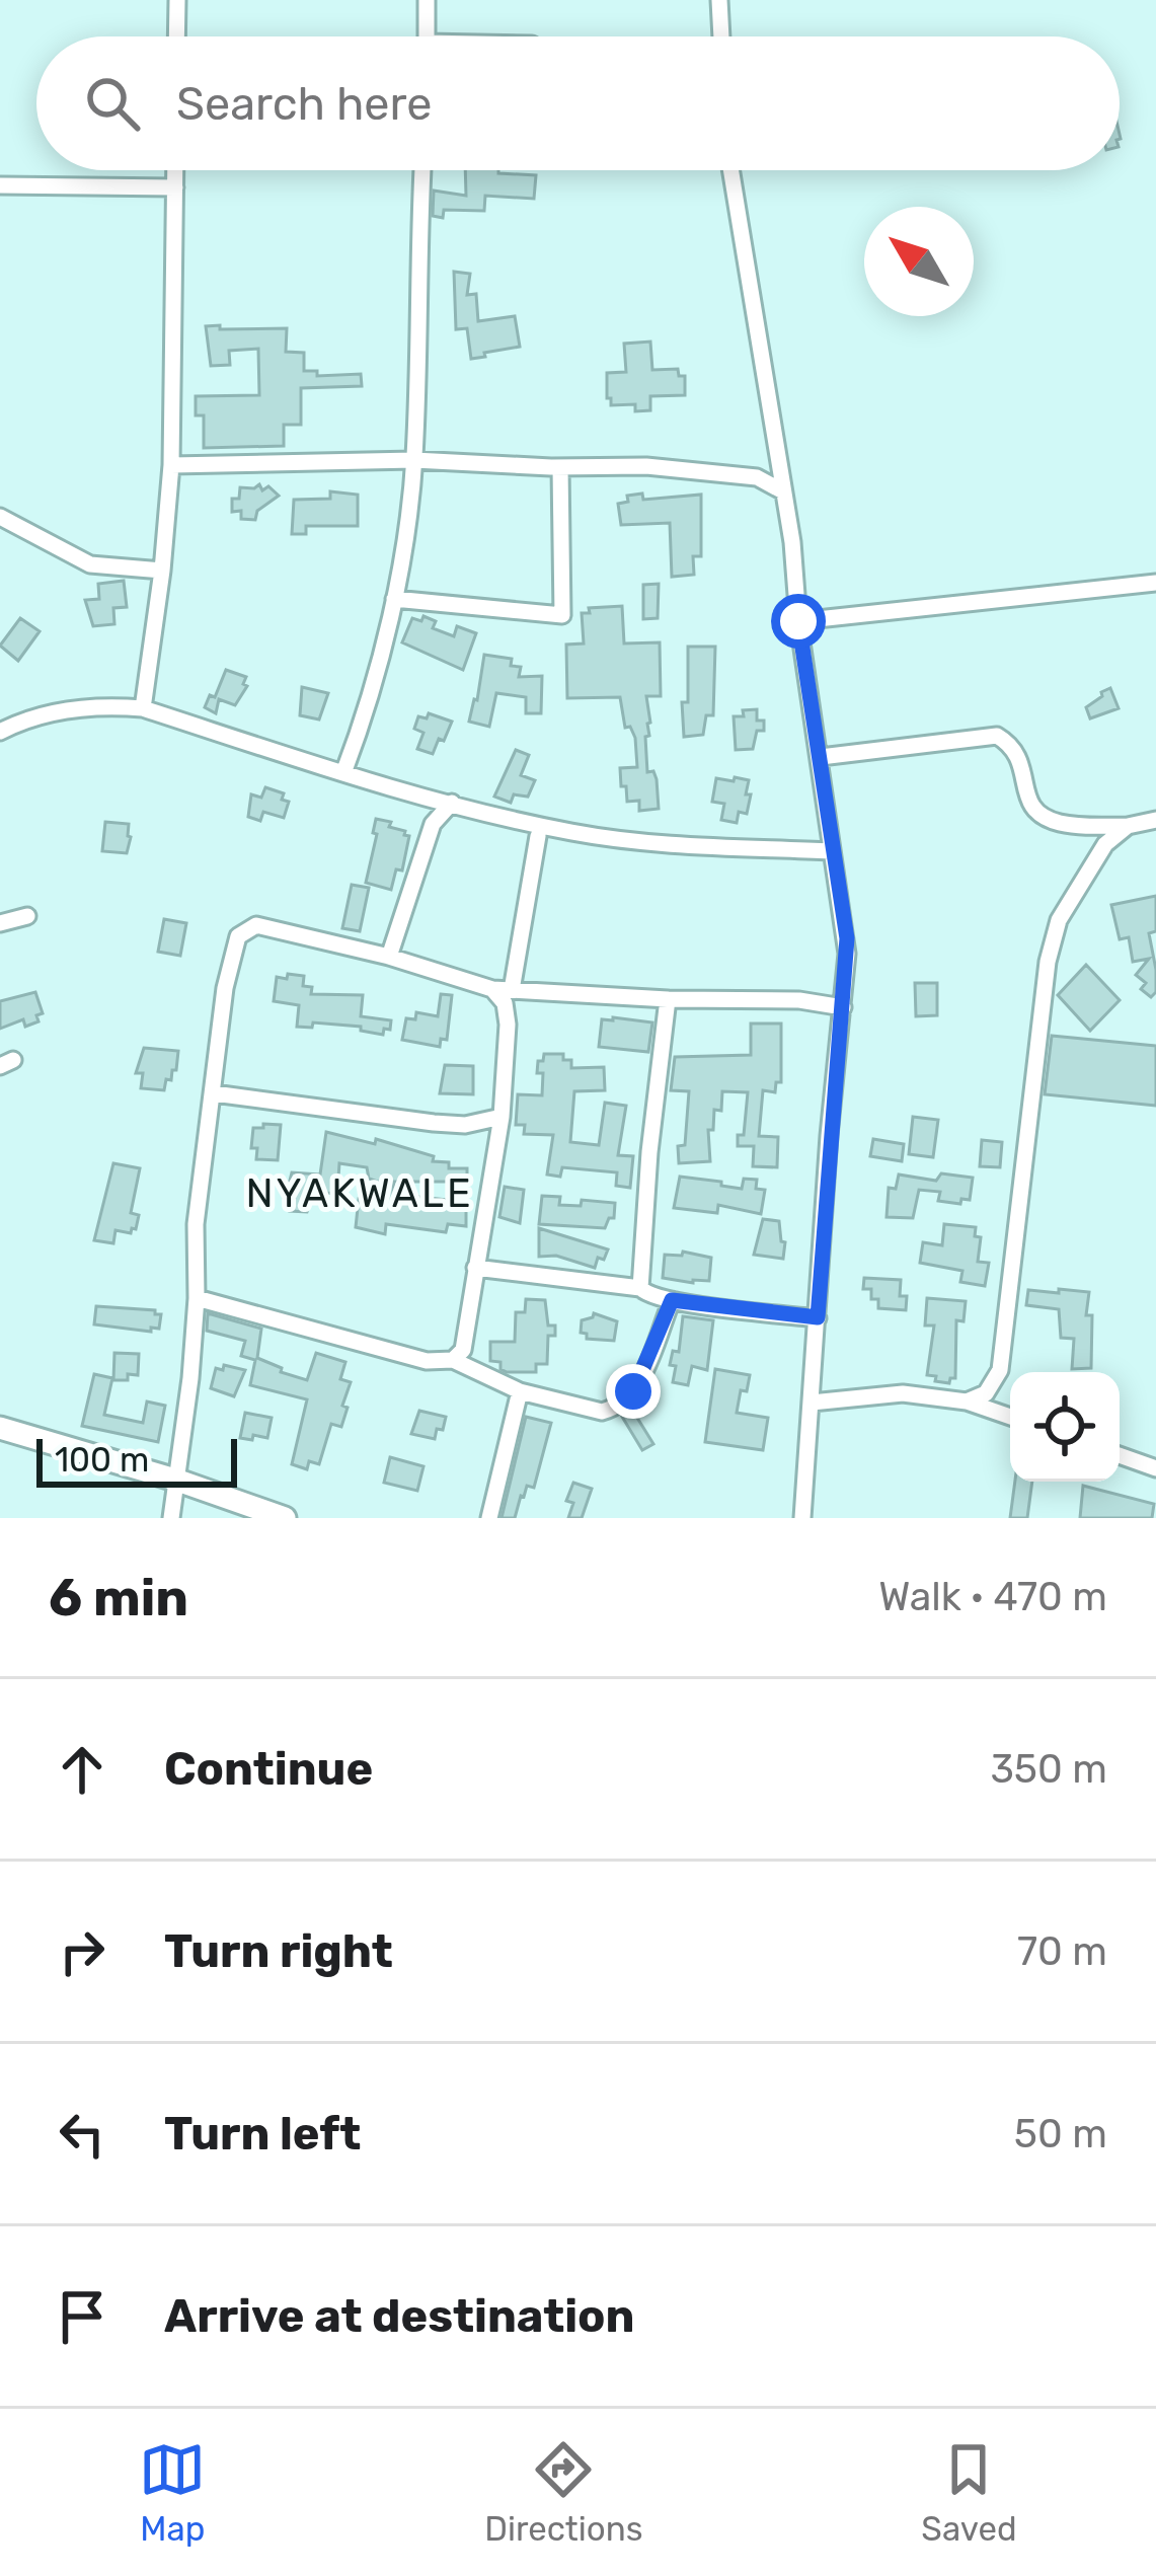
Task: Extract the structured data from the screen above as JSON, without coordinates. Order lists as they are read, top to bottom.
{
  "districts": ["NYAKWALE"],
  "scale_bar": "100 m",
  "north": "top left",
  "page": {
    "search": "Search here",
    "scale": "100 m",
    "heading": ["6 min", "Walk · 470 m"],
    "list": [
      ["Continue", "350 m"],
      ["Turn right", "70 m"],
      ["Turn left", "50 m"],
      "Arrive at destination"
    ],
    "nav": ["Map", "Directions", "Saved"]
  }
}
